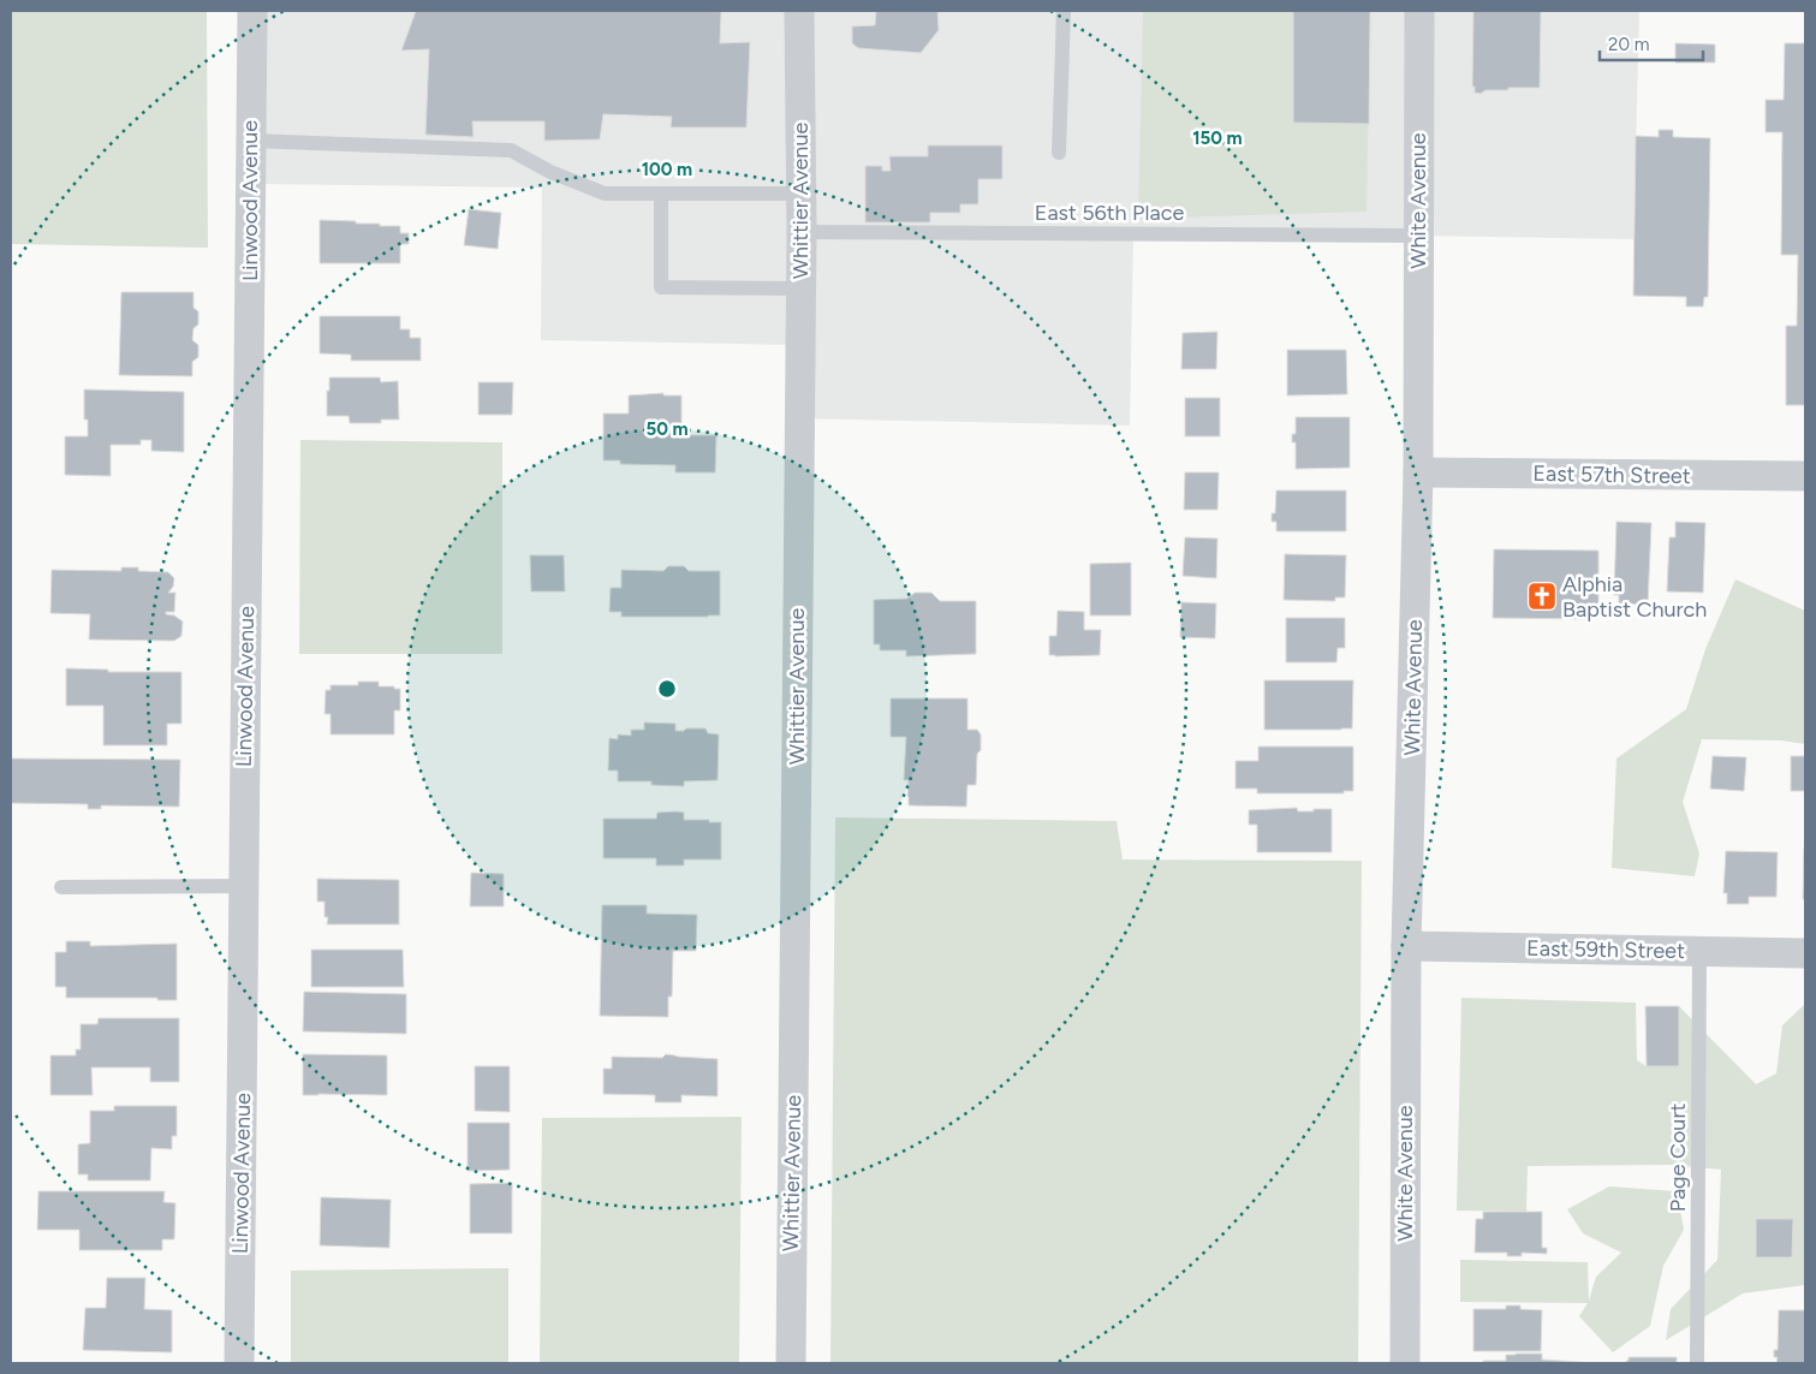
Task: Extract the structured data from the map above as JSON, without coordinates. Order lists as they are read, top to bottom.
{
  "streets": {
    "street": [
      "Linwood Avenue",
      "Whittier Avenue",
      "White Avenue",
      "East 57th Street",
      "East 59th Street"
    ],
    "lane": ["East 56th Place", "Page Court"]
  },
  "crossings": [
    ["Whittier Avenue", "East 56th Place"],
    ["White Avenue", "East 56th Place"],
    ["White Avenue", "East 57th Street"],
    ["White Avenue", "East 59th Street"],
    ["East 59th Street", "Page Court"]
  ],
  "places": {
    "church": ["Alphia Baptist Church"]
  },
  "scale_bar": "20 m",
  "rings": ["150 m", "100 m", "50 m"]
}
